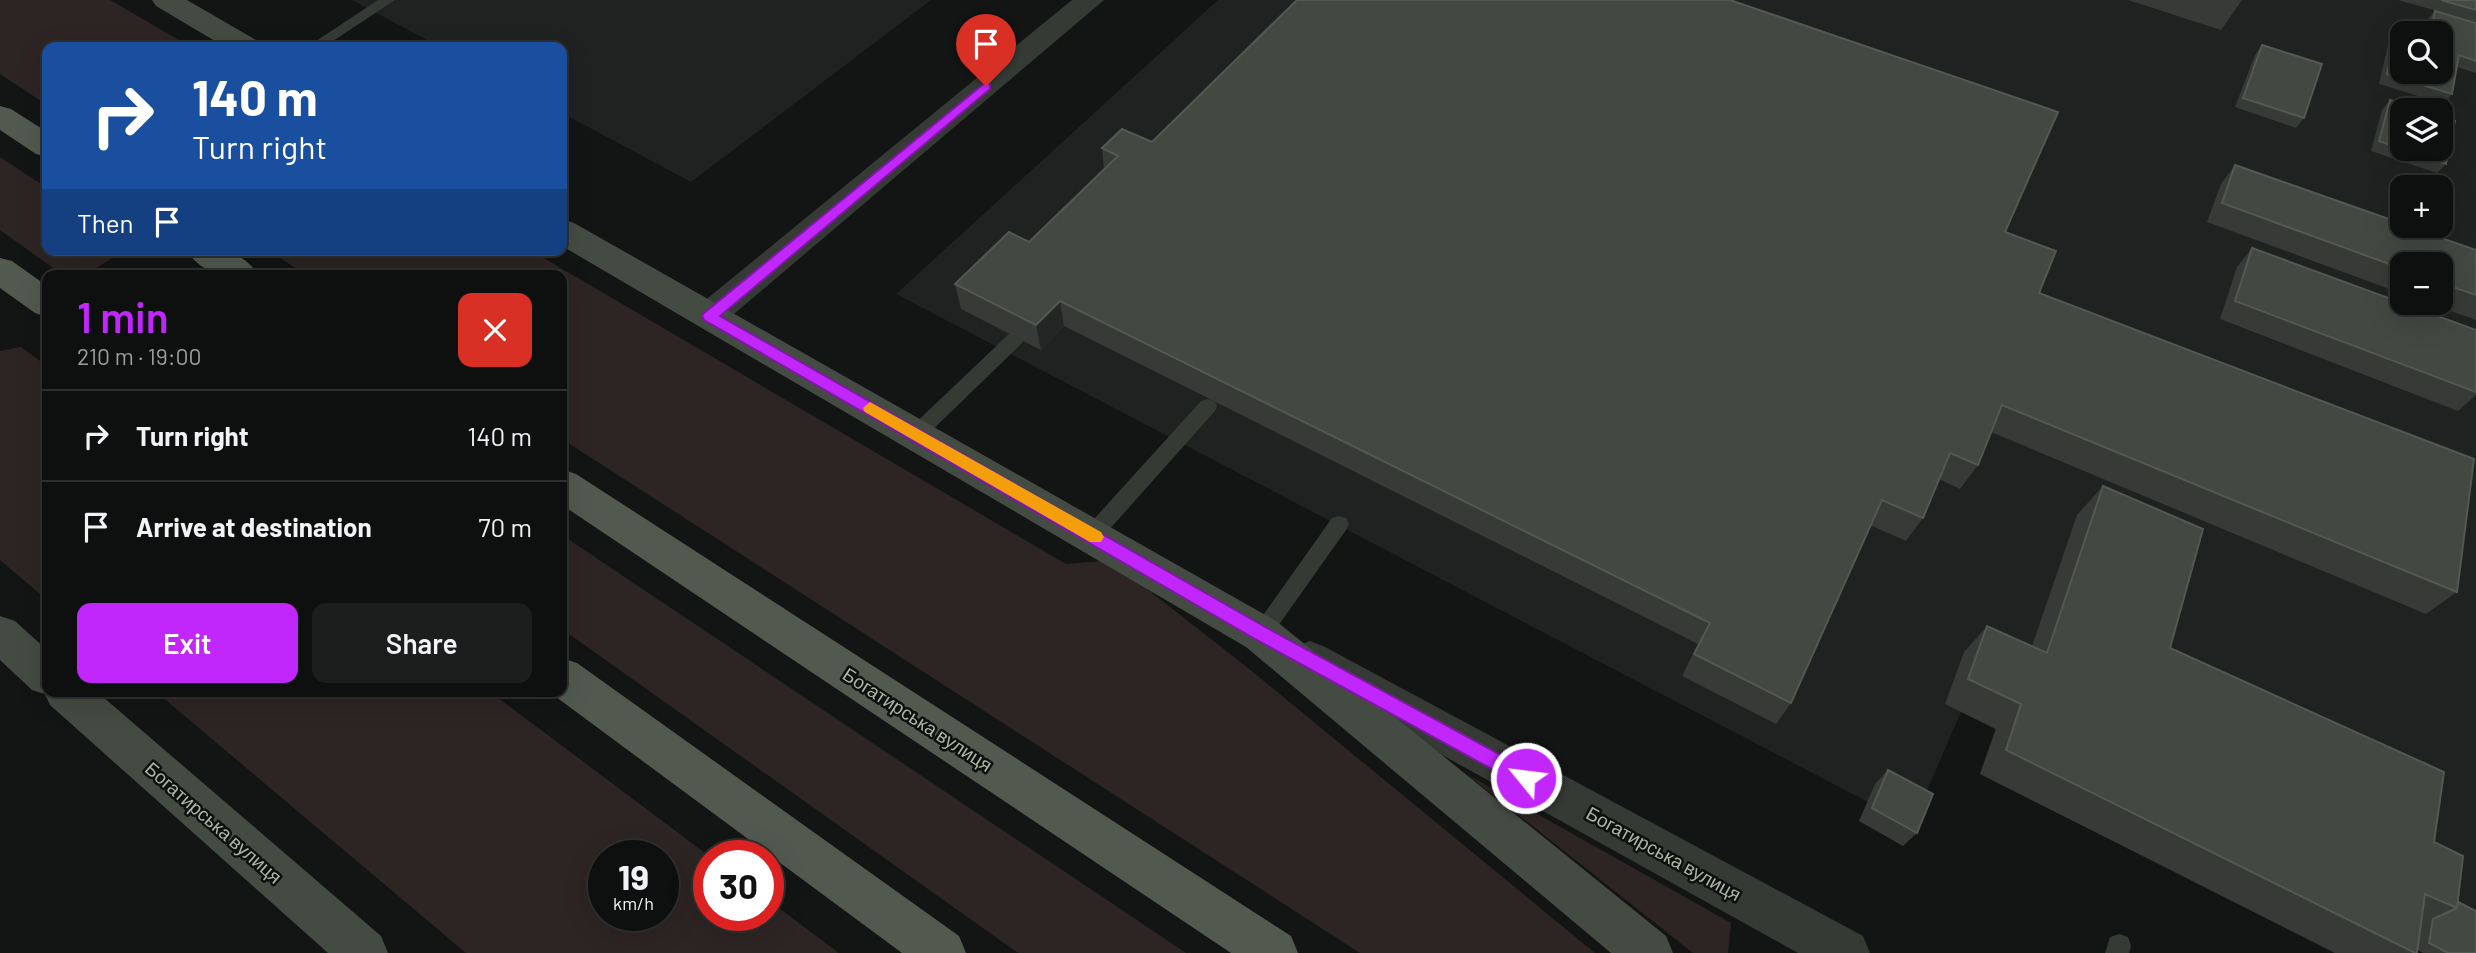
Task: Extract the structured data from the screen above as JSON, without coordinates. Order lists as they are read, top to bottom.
{
  "streets": {
    "main road": ["Богатирська вулиця"]
  },
  "page": {
    "map_buttons": ["+", "−"],
    "turn": ["140 m", "Turn right"],
    "then": "Then",
    "heading": ["1 min", "210 m · 19:00"],
    "list": [
      {
        "name": "Turn right",
        "value": "140 m"
      },
      {
        "name": "Arrive at destination",
        "value": "70 m"
      }
    ],
    "buttons": ["Exit", "Share"],
    "speed": "19 km/h",
    "limit": "30"
  }
}
